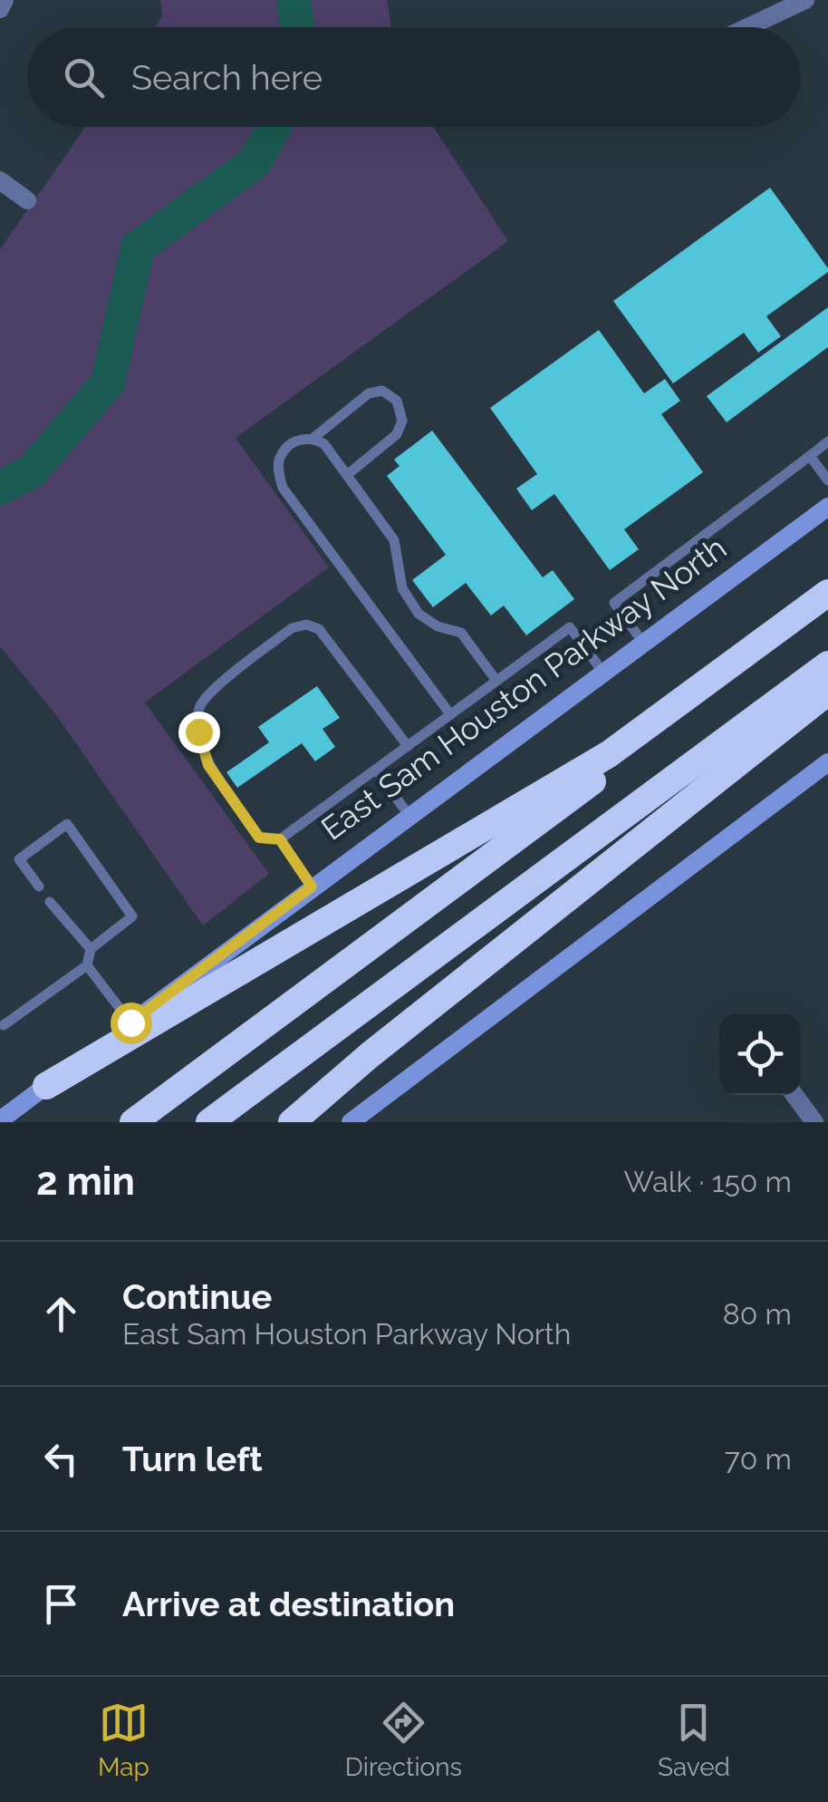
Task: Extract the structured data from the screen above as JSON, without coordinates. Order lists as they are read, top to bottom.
{
  "streets": {
    "main road": ["East Sam Houston Parkway North"]
  },
  "page": {
    "search": "Search here",
    "heading": ["2 min", "Walk · 150 m"],
    "list": [
      ["Continue", "East Sam Houston Parkway North", "80 m"],
      ["Turn left", "70 m"],
      "Arrive at destination"
    ],
    "nav": ["Map", "Directions", "Saved"]
  }
}
